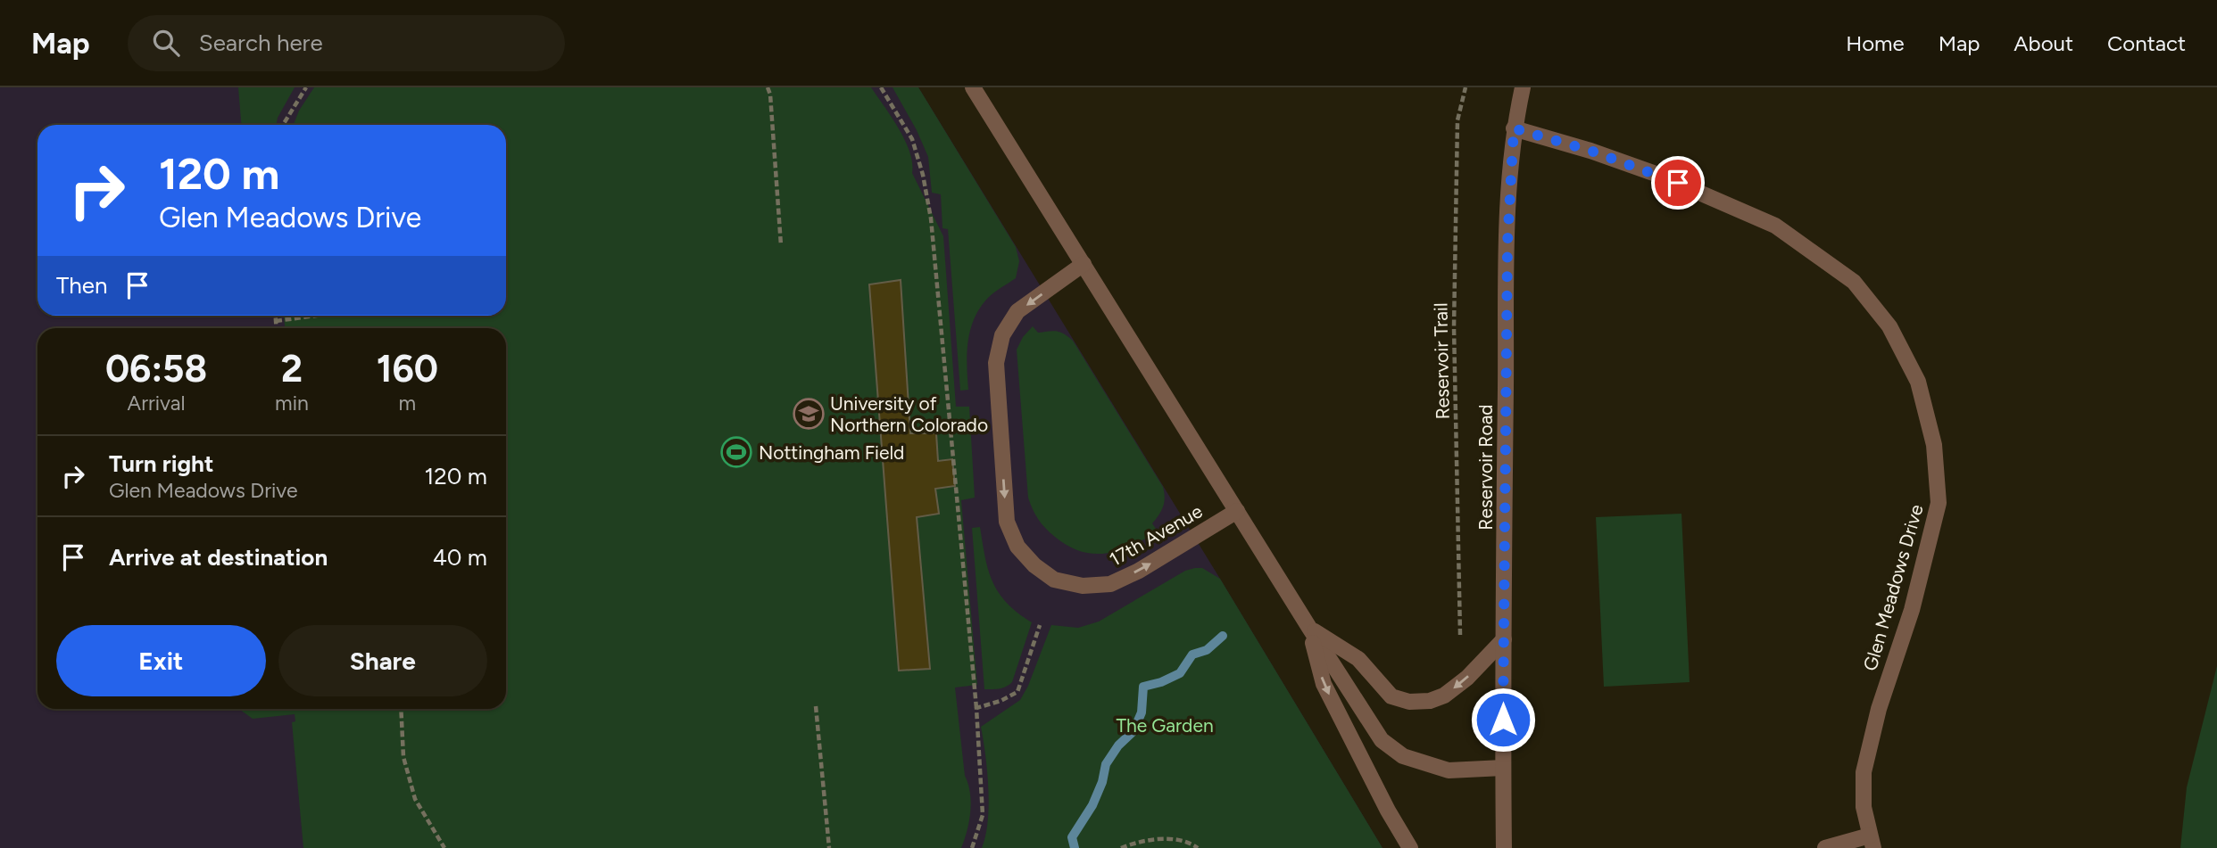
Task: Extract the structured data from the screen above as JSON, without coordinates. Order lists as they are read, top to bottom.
{
  "streets": {
    "street": ["Reservoir Road", "17th Avenue", "Glen Meadows Drive"],
    "path": ["Reservoir Trail"]
  },
  "crossings": [
    ["Reservoir Road", "Glen Meadows Drive"]
  ],
  "parks": ["The Garden"],
  "places": {
    "school or university": ["University of Northern Colorado"],
    "sports": ["Nottingham Field"]
  },
  "page": {
    "header": "Map",
    "search": "Search here",
    "nav": [
      "Home",
      "Map",
      "About",
      "Contact"
    ],
    "turn": ["120 m", "Glen Meadows Drive"],
    "then": "Then",
    "eta": [
      "06:58",
      "Arrival",
      "2",
      "min",
      "160",
      "m"
    ],
    "list": [
      {
        "name": "Turn right",
        "note": "Glen Meadows Drive",
        "value": "120 m"
      },
      {
        "name": "Arrive at destination",
        "value": "40 m"
      }
    ],
    "buttons": ["Exit", "Share"]
  }
}
